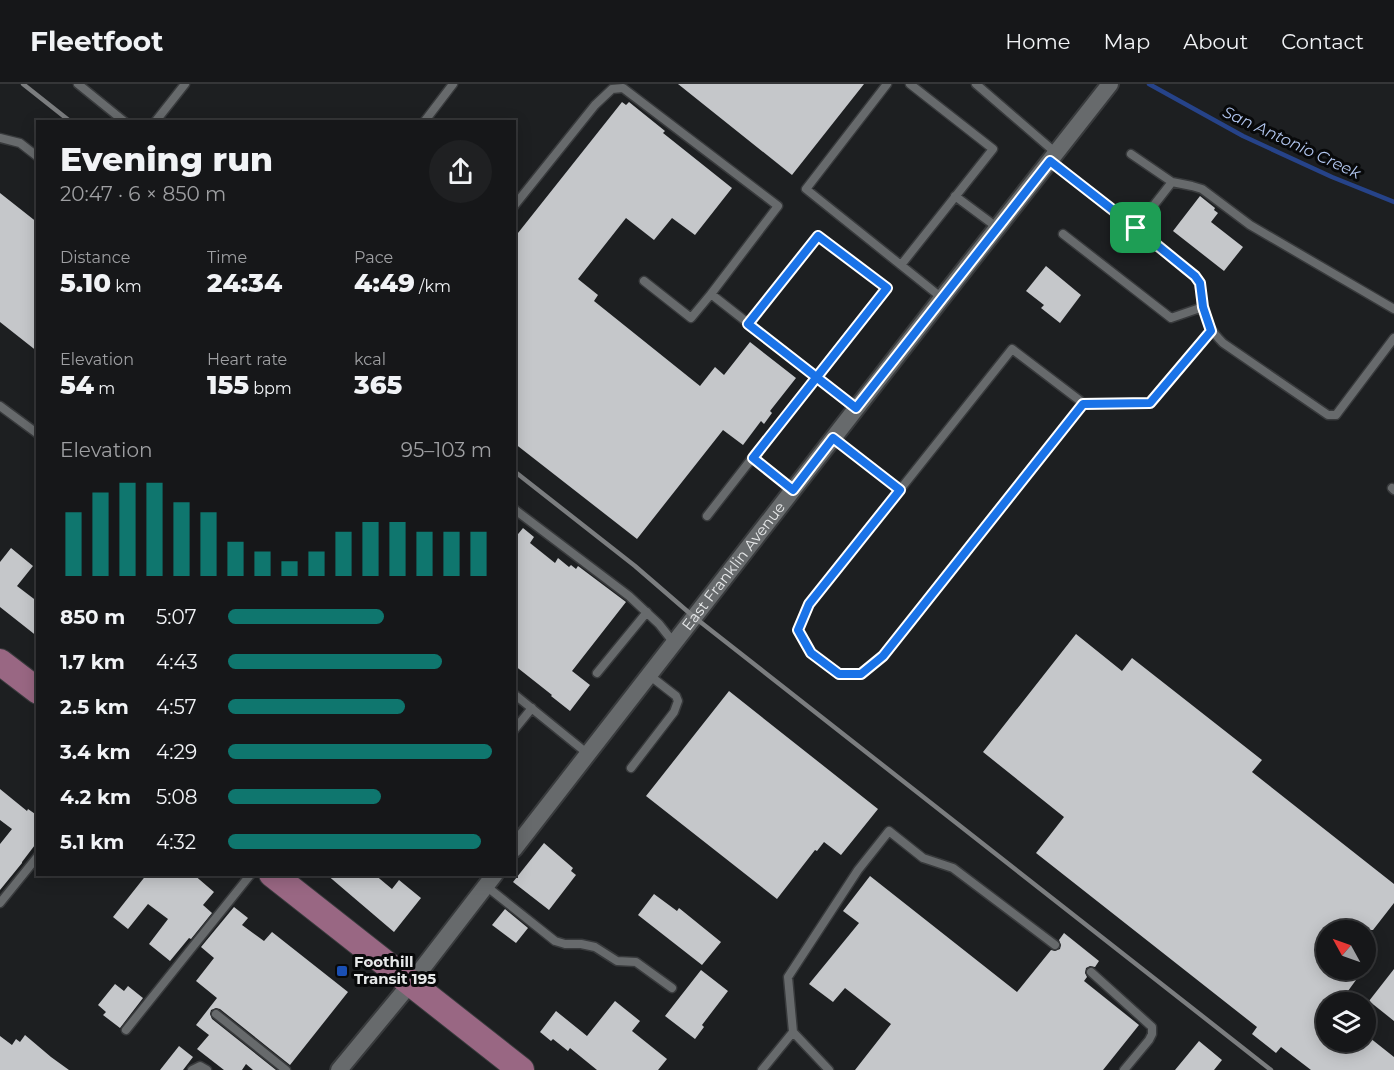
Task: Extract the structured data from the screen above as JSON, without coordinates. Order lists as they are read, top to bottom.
{
  "streets": {
    "street": ["East Franklin Avenue"]
  },
  "water": ["San Antonio Creek"],
  "places": {
    "transit": ["Foothill Transit 195"]
  },
  "north": "top left",
  "page": {
    "header": "Fleetfoot",
    "nav": [
      "Home",
      "Map",
      "About",
      "Contact"
    ],
    "heading": ["Evening run", "20:47 · 6 × 850 m"],
    "stats": [
      ["Distance", "5.10 km"],
      ["Time", "24:34"],
      ["Pace", "4:49 /km"],
      ["Elevation", "54 m"],
      ["Heart rate", "155 bpm"],
      ["kcal", "365"]
    ],
    "chart": ["Elevation", "95–103 m"],
    "list": [
      {
        "name": "850 m",
        "note": "5:07"
      },
      {
        "name": "1.7 km",
        "note": "4:43"
      },
      {
        "name": "2.5 km",
        "note": "4:57"
      },
      {
        "name": "3.4 km",
        "note": "4:29"
      },
      {
        "name": "4.2 km",
        "note": "5:08"
      },
      {
        "name": "5.1 km",
        "note": "4:32"
      }
    ]
  }
}
